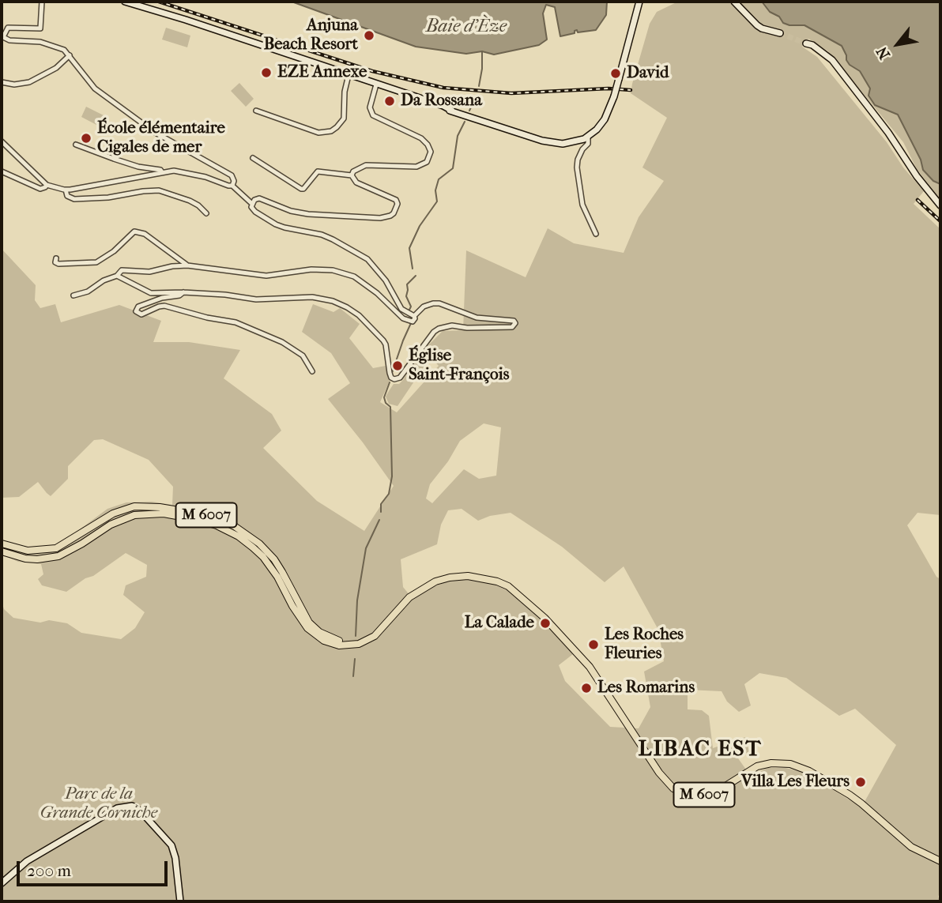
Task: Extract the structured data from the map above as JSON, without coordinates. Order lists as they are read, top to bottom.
{
  "streets": {
    "main road": ["M 6007"]
  },
  "districts": ["LIBAC EST"],
  "water": ["Baie d'Èze"],
  "parks": ["Parc de la Grande Corniche"],
  "places": [
    "Anjuna Beach Resort",
    "EZE Annexe",
    "David",
    "Da Rossana",
    "École élémentaire Cigales de mer",
    "Église Saint-François",
    "La Calade",
    "Les Roches Fleuries",
    "Les Romarins",
    "Villa Les Fleurs"
  ],
  "scale_bar": "200 m",
  "north": "bottom left"
}
